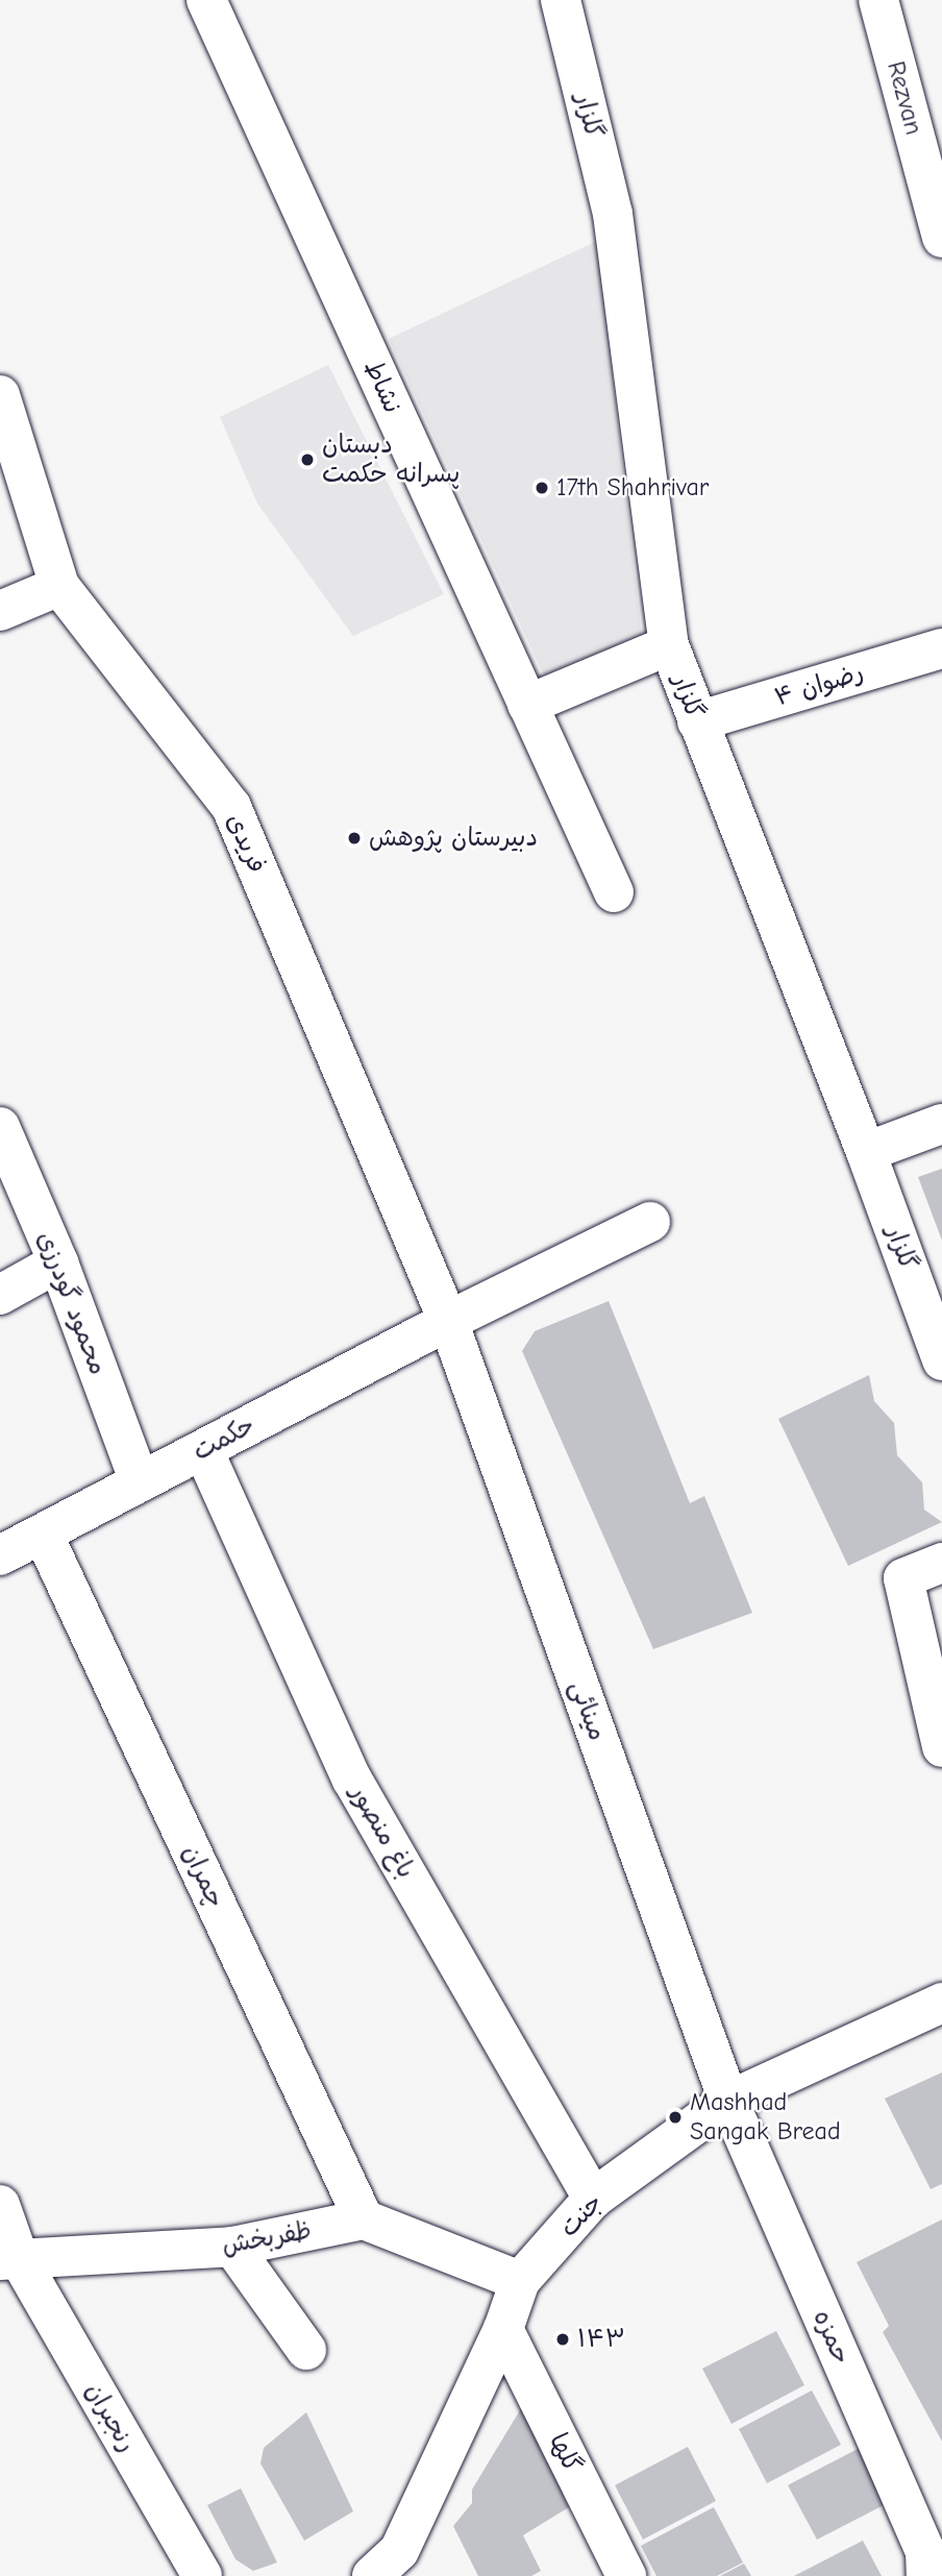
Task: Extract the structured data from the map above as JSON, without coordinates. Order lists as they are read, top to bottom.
{
  "streets": {
    "street": [
      "Rezvan",
      "گلزار",
      "نشاط",
      "رضوان ۴",
      "فریدی",
      "محمود گودرزی",
      "حکمت",
      "مینائی",
      "باغ منصور",
      "چمران",
      "جنت",
      "ظفربخش",
      "حمزه",
      "رنجبران",
      "گلها"
    ]
  },
  "crossings": [
    ["گلزار", "رضوان ۴"],
    ["فریدی", "حکمت"],
    ["فریدی", "مینائی"],
    ["محمود گودرزی", "حکمت"],
    ["حکمت", "مینائی"],
    ["حکمت", "باغ منصور"],
    ["حکمت", "چمران"],
    ["مینائی", "جنت"],
    ["مینائی", "حمزه"],
    ["باغ منصور", "جنت"],
    ["چمران", "ظفربخش"],
    ["جنت", "حمزه"],
    ["جنت", "گلها"],
    ["ظفربخش", "رنجبران"]
  ],
  "places": [
    "دبستان پسرانه حکمت",
    "17th Shahrivar",
    "دبیرستان پژوهش",
    "Mashhad Sangak Bread",
    "۱۴۳"
  ]
}
